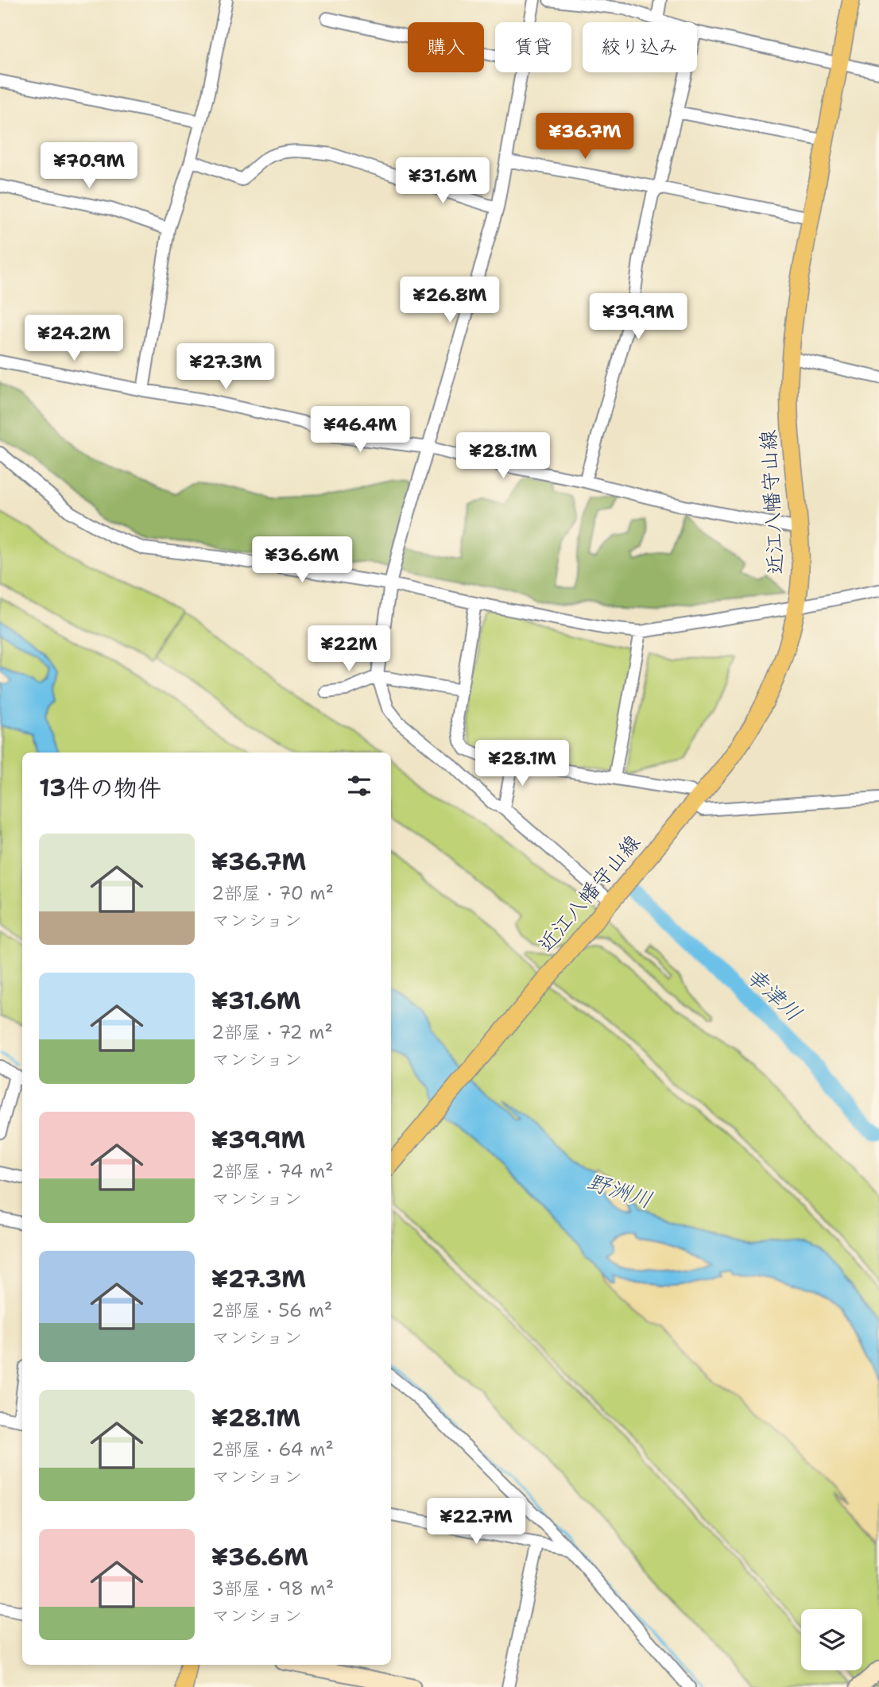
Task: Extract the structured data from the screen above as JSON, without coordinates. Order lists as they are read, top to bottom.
{
  "streets": {
    "main road": ["近江八幡守山線"]
  },
  "water": ["幸津川", "野洲川"],
  "page": {
    "chip": ["購入", "賃貸", "絞り込み"],
    "price": [
      "¥36.7M",
      "¥70.9M",
      "¥31.6M",
      "¥26.8M",
      "¥39.9M",
      "¥24.2M",
      "¥27.3M",
      "¥46.4M",
      "¥28.1M",
      "¥36.6M",
      "¥22M",
      "¥28.1M",
      "¥22.7M"
    ],
    "heading": "13件の物件",
    "list": [
      {
        "name": "¥36.7M",
        "note": "2部屋 · 70 m² · マンション"
      },
      {
        "name": "¥31.6M",
        "note": "2部屋 · 72 m² · マンション"
      },
      {
        "name": "¥39.9M",
        "note": "2部屋 · 74 m² · マンション"
      },
      {
        "name": "¥27.3M",
        "note": "2部屋 · 56 m² · マンション"
      },
      {
        "name": "¥28.1M",
        "note": "2部屋 · 64 m² · マンション"
      },
      {
        "name": "¥36.6M",
        "note": "3部屋 · 98 m² · マンション"
      }
    ]
  }
}
